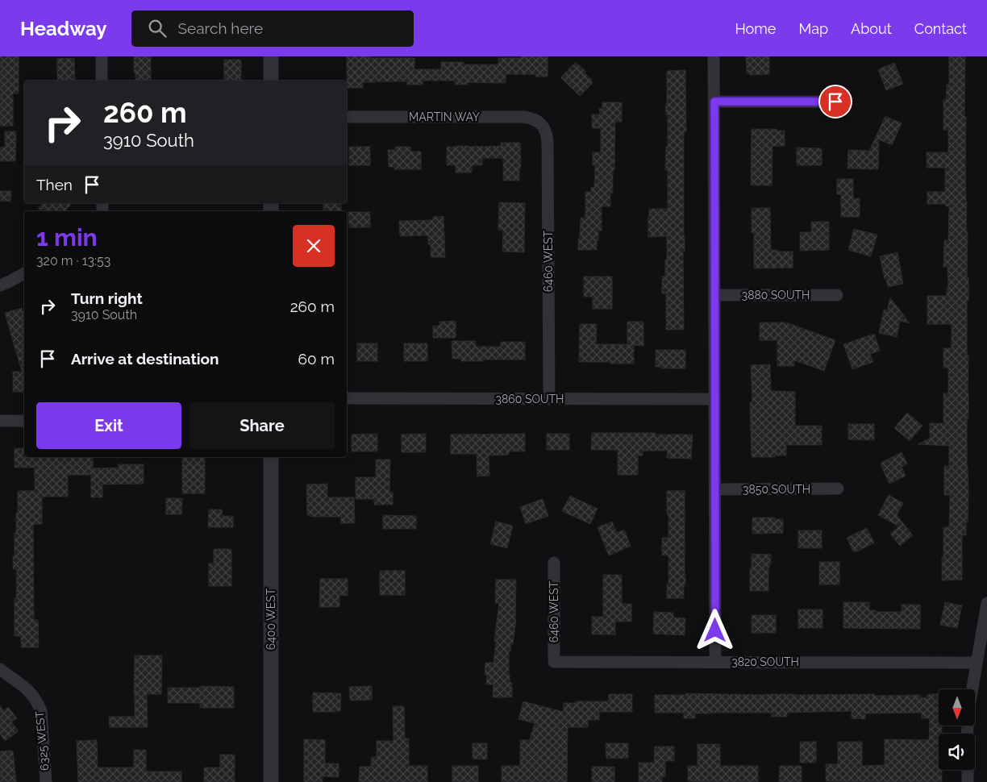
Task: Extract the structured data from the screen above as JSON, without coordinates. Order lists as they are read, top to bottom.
{
  "streets": {
    "street": [
      "MARTIN WAY",
      "6460 WEST",
      "3880 SOUTH",
      "3860 SOUTH",
      "3850 SOUTH",
      "6400 WEST",
      "3820 SOUTH",
      "6325 WEST"
    ]
  },
  "crossings": [
    ["MARTIN WAY", "6460 WEST"],
    ["6460 WEST", "3860 SOUTH"],
    ["6460 WEST", "3820 SOUTH"]
  ],
  "north": "bottom",
  "page": {
    "header": "Headway",
    "search": "Search here",
    "nav": [
      "Home",
      "Map",
      "About",
      "Contact"
    ],
    "turn": ["260 m", "3910 South"],
    "then": "Then",
    "heading": ["1 min", "320 m · 13:53"],
    "list": [
      {
        "name": "Turn right",
        "note": "3910 South",
        "value": "260 m"
      },
      {
        "name": "Arrive at destination",
        "value": "60 m"
      }
    ],
    "buttons": ["Exit", "Share"]
  }
}
